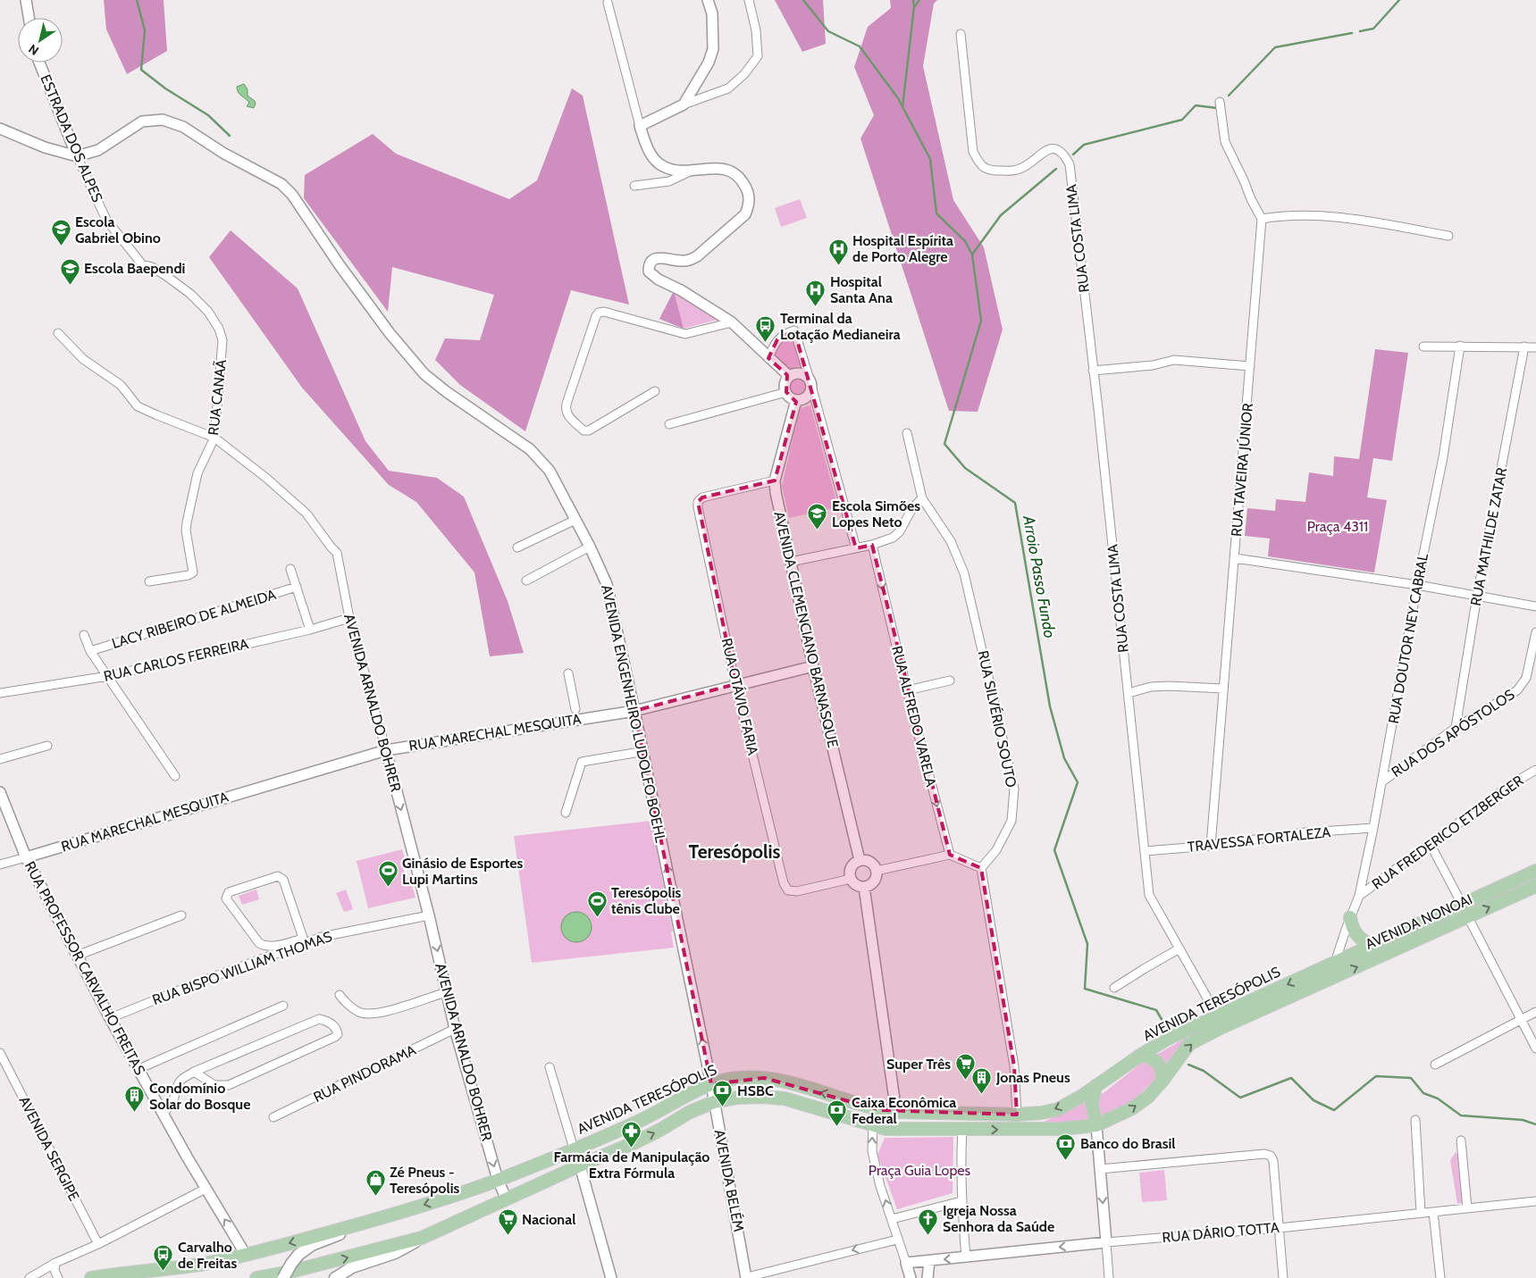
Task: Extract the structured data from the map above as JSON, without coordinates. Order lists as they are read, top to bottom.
{
  "streets": {
    "main road": ["AVENIDA NONOAI", "AVENIDA TERESÓPOLIS"],
    "street": [
      "ESTRADA DOS ALPES",
      "RUA COSTA LIMA",
      "RUA CANAÃ",
      "RUA TAVEIRA JÚNIOR",
      "RUA MATHILDE ZATAR",
      "LACY RIBEIRO DE ALMEIDA",
      "AVENIDA CLEMENCIANO BARNASQUE",
      "RUA DOUTOR NEY CABRAL",
      "RUA CARLOS FERREIRA",
      "RUA OTÁVIO FARIA",
      "AVENIDA ARNALDO BOHRER",
      "AVENIDA ENGENHEIRO LUDOLFO BOEHL",
      "RUA ALFREDO VARELA",
      "RUA SILVÉRIO SOUTO",
      "RUA MARECHAL MESQUITA",
      "RUA DOS APÓSTOLOS",
      "RUA FREDERICO ETZBERGER",
      "TRAVESSA FORTALEZA",
      "RUA PROFESSOR CARVALHO FREITAS",
      "RUA BISPO WILLIAM THOMAS",
      "RUA PINDORAMA",
      "AVENIDA SERGIPE",
      "AVENIDA BELÉM",
      "RUA DÁRIO TOTTA"
    ]
  },
  "crossings": [
    ["ESTRADA DOS ALPES", "RUA CANAÃ"],
    ["ESTRADA DOS ALPES", "AVENIDA ENGENHEIRO LUDOLFO BOEHL"],
    ["RUA COSTA LIMA", "TRAVESSA FORTALEZA"],
    ["RUA COSTA LIMA", "AVENIDA TERESÓPOLIS"],
    ["RUA CANAÃ", "AVENIDA ARNALDO BOHRER"],
    ["RUA TAVEIRA JÚNIOR", "TRAVESSA FORTALEZA"],
    ["RUA MATHILDE ZATAR", "RUA DOS APÓSTOLOS"],
    ["AVENIDA CLEMENCIANO BARNASQUE", "RUA OTÁVIO FARIA"],
    ["AVENIDA CLEMENCIANO BARNASQUE", "RUA MARECHAL MESQUITA"],
    ["RUA DOUTOR NEY CABRAL", "RUA DOS APÓSTOLOS"],
    ["RUA DOUTOR NEY CABRAL", "RUA FREDERICO ETZBERGER"],
    ["RUA DOUTOR NEY CABRAL", "TRAVESSA FORTALEZA"],
    ["RUA DOUTOR NEY CABRAL", "AVENIDA NONOAI"],
    ["RUA DOUTOR NEY CABRAL", "AVENIDA TERESÓPOLIS"],
    ["RUA CARLOS FERREIRA", "AVENIDA ARNALDO BOHRER"],
    ["RUA OTÁVIO FARIA", "RUA MARECHAL MESQUITA"],
    ["AVENIDA ARNALDO BOHRER", "RUA MARECHAL MESQUITA"],
    ["AVENIDA ARNALDO BOHRER", "RUA BISPO WILLIAM THOMAS"],
    ["AVENIDA ARNALDO BOHRER", "AVENIDA TERESÓPOLIS"],
    ["AVENIDA ARNALDO BOHRER", "RUA PINDORAMA"],
    ["AVENIDA ENGENHEIRO LUDOLFO BOEHL", "RUA MARECHAL MESQUITA"],
    ["AVENIDA ENGENHEIRO LUDOLFO BOEHL", "AVENIDA TERESÓPOLIS"],
    ["AVENIDA ENGENHEIRO LUDOLFO BOEHL", "AVENIDA BELÉM"],
    ["RUA MARECHAL MESQUITA", "RUA PROFESSOR CARVALHO FREITAS"],
    ["AVENIDA NONOAI", "AVENIDA TERESÓPOLIS"],
    ["RUA PROFESSOR CARVALHO FREITAS", "RUA BISPO WILLIAM THOMAS"],
    ["AVENIDA TERESÓPOLIS", "AVENIDA BELÉM"]
  ],
  "one_way": ["AVENIDA ARNALDO BOHRER", "RUA ALFREDO VARELA"],
  "districts": ["Teresópolis"],
  "water": ["Arroio Passo Fundo"],
  "parks": ["Praça 4311", "Praça Guia Lopes"],
  "places": {
    "school or university": ["Escola Gabriel Obino", "Escola Baependi", "Escola Simões Lopes Neto"],
    "hospital": ["Hospital Espírita de Porto Alegre", "Hospital Santa Ana"],
    "bus stop": ["Terminal da Lotação Medianeira", "Carvalho de Freitas"],
    "sports": ["Ginásio de Esportes Lupi Martins", "Teresópolis tênis Clube"],
    "supermarket": ["Super Três", "Nacional"],
    "building": ["Jonas Pneus", "Condomínio Solar do Bosque"],
    "bank": ["HSBC", "Caixa Econômica Federal", "Banco do Brasil"],
    "pharmacy": ["Farmácia de Manipulação Extra Fórmula"],
    "shop": ["Zé Pneus - Teresópolis"],
    "church": ["Igreja Nossa Senhora da Saúde"]
  },
  "north": "bottom left"
}
